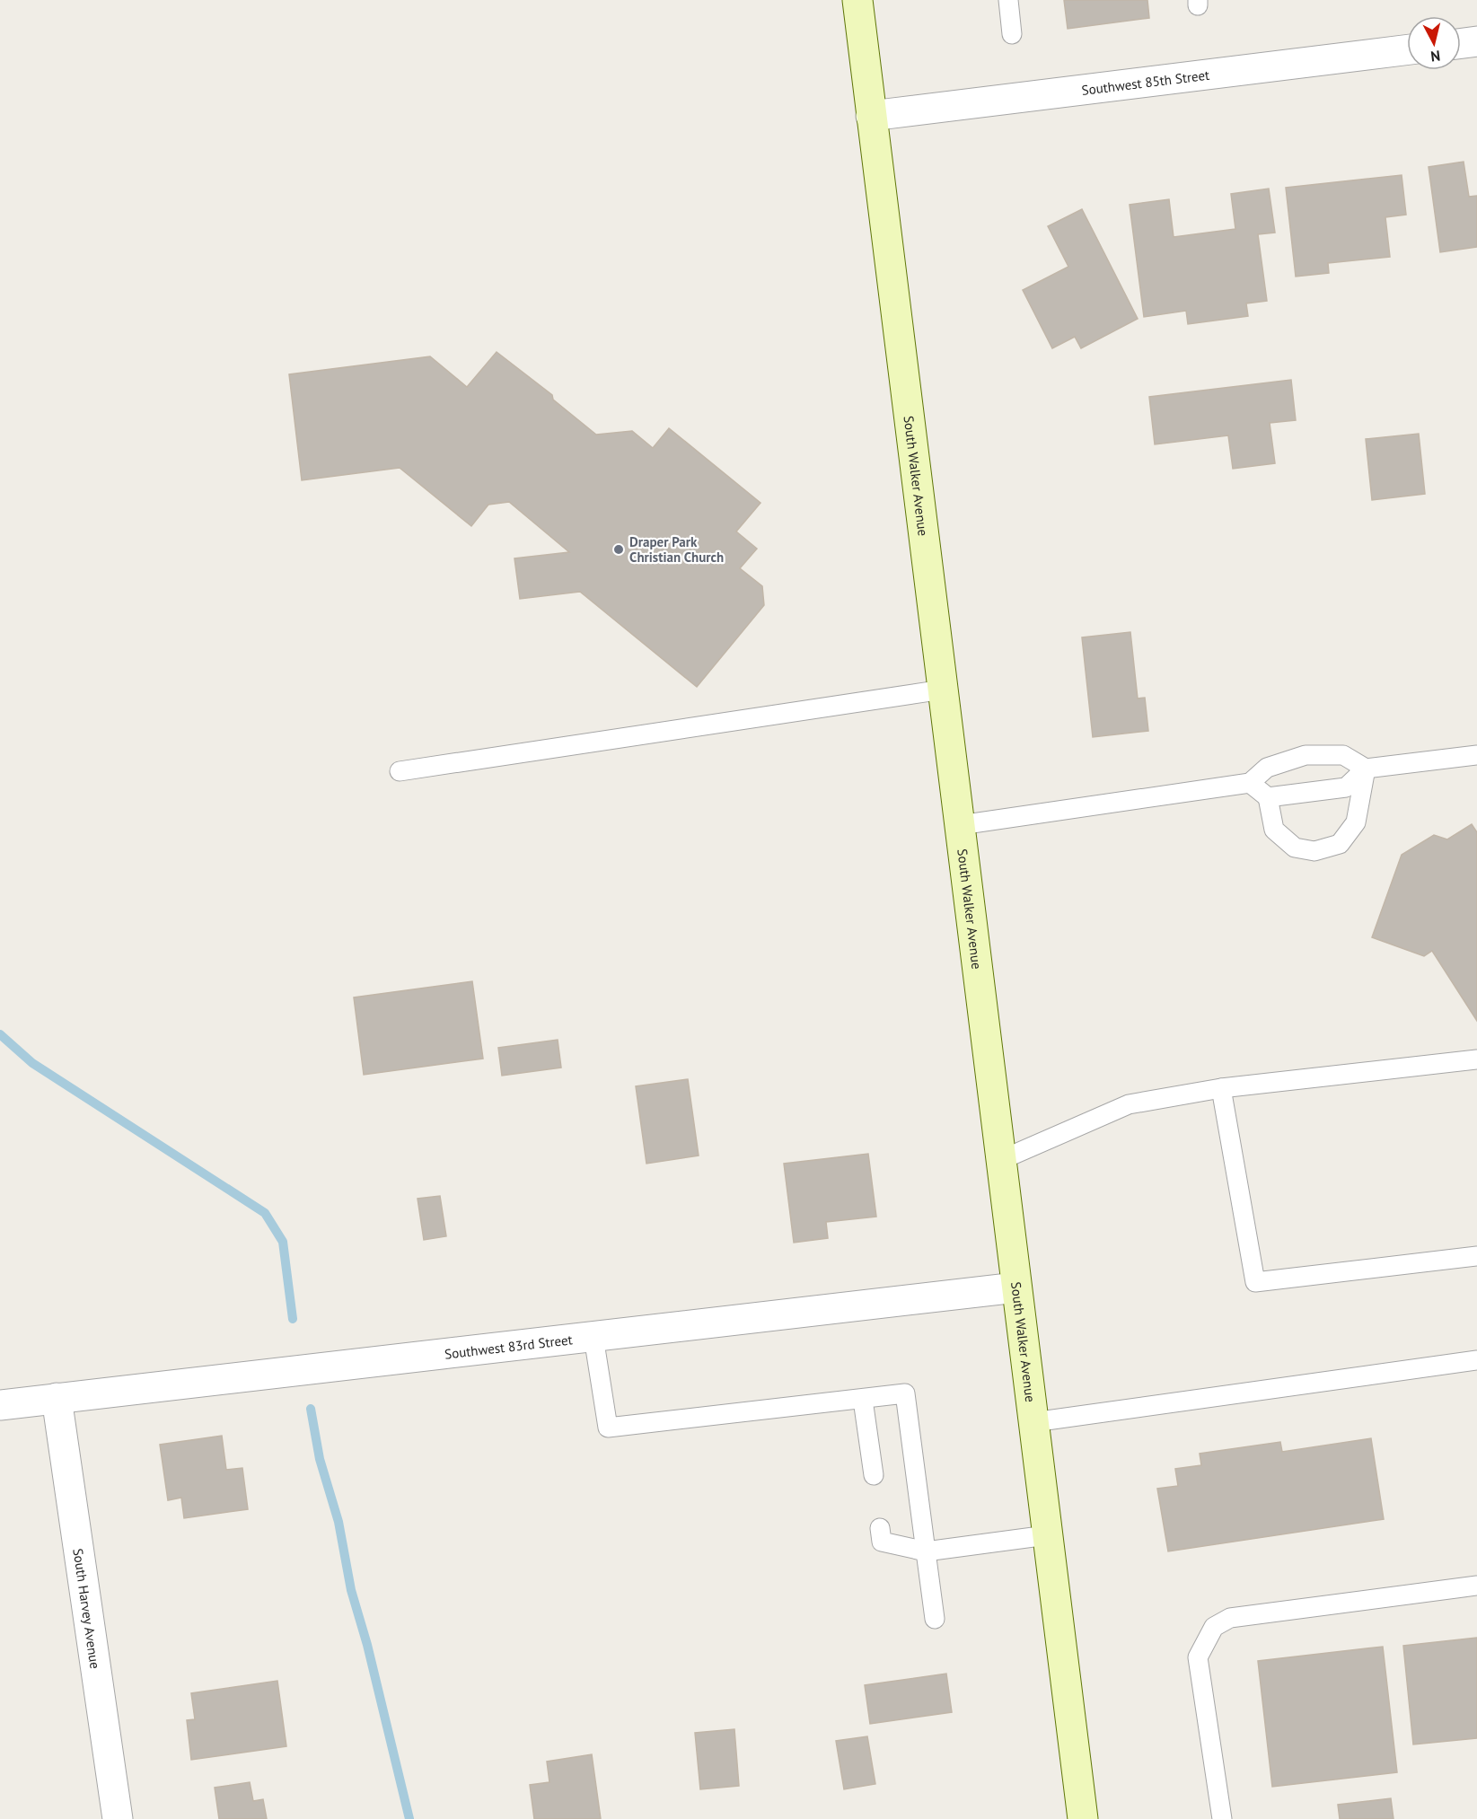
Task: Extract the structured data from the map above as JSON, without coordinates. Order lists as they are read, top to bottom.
{
  "streets": {
    "main road": ["South Walker Avenue"],
    "street": ["Southwest 85th Street", "Southwest 83rd Street", "South Harvey Avenue"]
  },
  "crossings": [
    ["Southwest 85th Street", "South Walker Avenue"],
    ["South Walker Avenue", "Southwest 83rd Street"],
    ["Southwest 83rd Street", "South Harvey Avenue"]
  ],
  "places": ["Draper Park Christian Church"],
  "north": "bottom"
}
